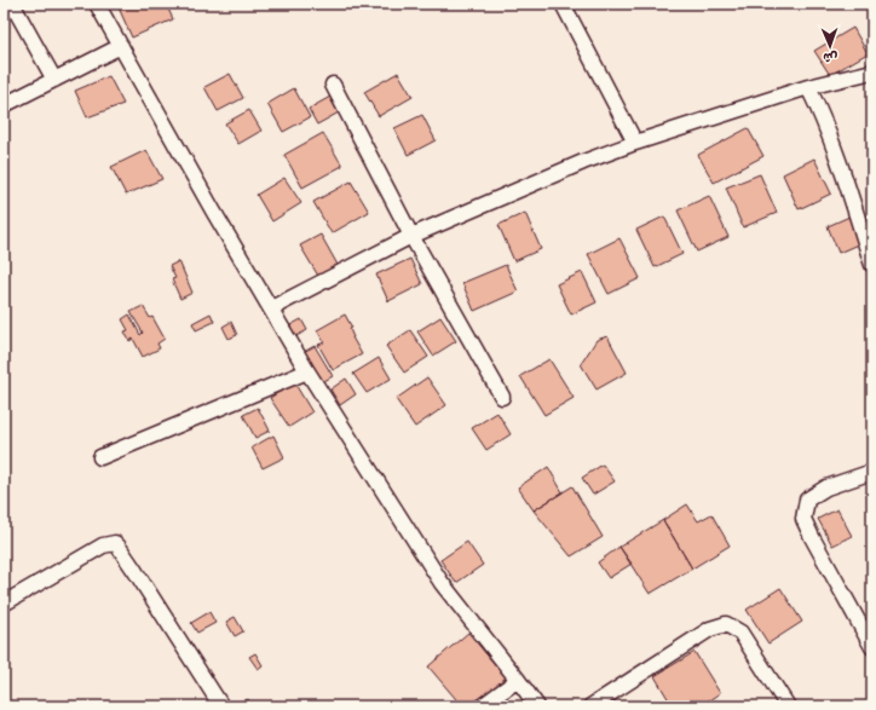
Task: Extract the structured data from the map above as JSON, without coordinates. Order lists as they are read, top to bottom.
{
  "north": "bottom"
}
